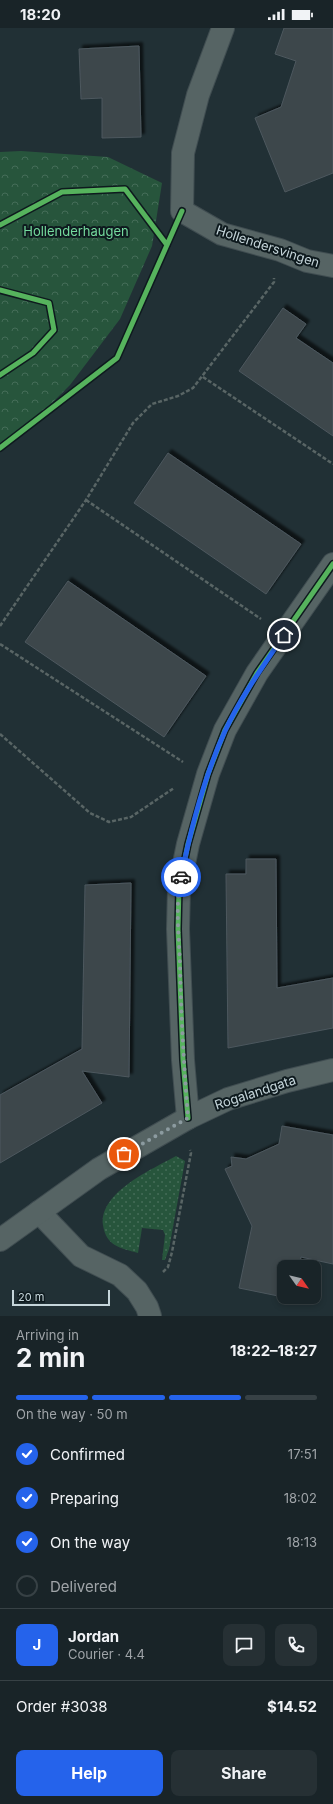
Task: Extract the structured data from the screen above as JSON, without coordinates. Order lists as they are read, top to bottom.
{
  "streets": {
    "street": ["Hollendersvingen", "Rogalandgata"]
  },
  "parks": ["Hollenderhaugen"],
  "scale_bar": "20 m",
  "north": "bottom right",
  "page": {
    "status": "18:20",
    "scale": "20 m",
    "heading": ["2 min", "Arriving in", "18:22–18:27"],
    "panel": [
      "Jordan",
      "Courier · 4.4",
      "Order #3038",
      "$14.52"
    ],
    "bar": "On the way · 50 m",
    "list": [
      ["Confirmed", "17:51"],
      ["Preparing", "18:02"],
      ["On the way", "18:13"],
      "Delivered"
    ],
    "round": "J",
    "buttons": ["Help", "Share"]
  }
}
